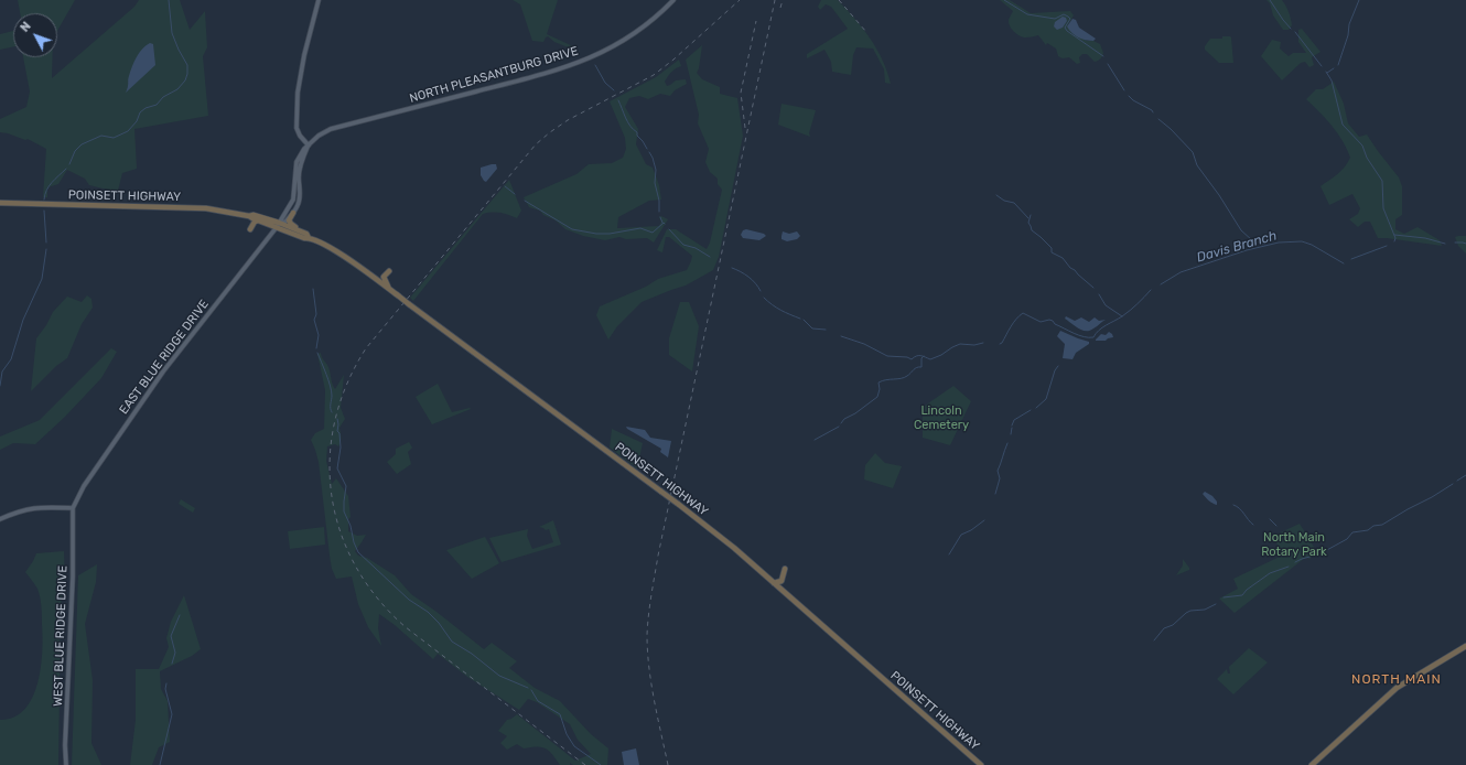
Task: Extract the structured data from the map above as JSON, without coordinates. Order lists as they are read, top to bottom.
{
  "streets": {
    "highway": ["POINSETT HIGHWAY"],
    "main road": ["NORTH PLEASANTBURG DRIVE", "EAST BLUE RIDGE DRIVE", "WEST BLUE RIDGE DRIVE"]
  },
  "crossings": [
    ["POINSETT HIGHWAY", "EAST BLUE RIDGE DRIVE"],
    ["EAST BLUE RIDGE DRIVE", "WEST BLUE RIDGE DRIVE"]
  ],
  "districts": ["NORTH MAIN"],
  "water": ["Davis Branch"],
  "parks": ["Lincoln Cemetery", "North Main Rotary Park"],
  "north": "top left"
}
